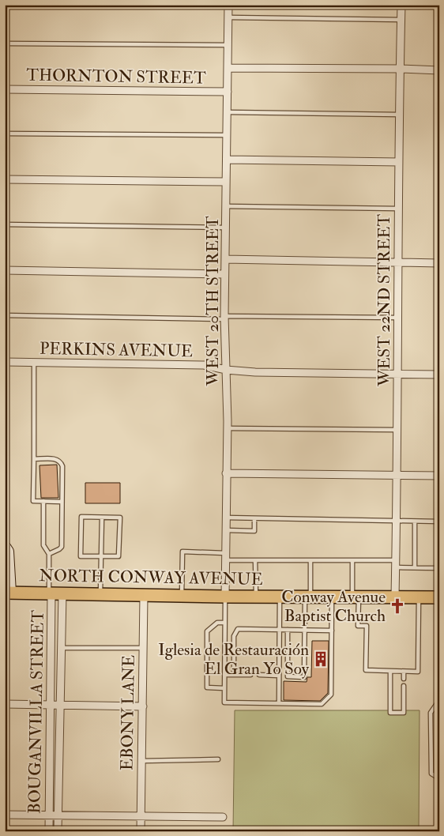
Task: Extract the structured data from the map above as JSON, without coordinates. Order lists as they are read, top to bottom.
{
  "streets": {
    "main road": ["NORTH CONWAY AVENUE"],
    "street": [
      "THORNTON STREET",
      "WEST 22ND STREET",
      "WEST 20TH STREET",
      "PERKINS AVENUE",
      "BOUGANVILLA STREET",
      "EBONY LANE"
    ]
  },
  "crossings": [
    ["THORNTON STREET", "WEST 22ND STREET"],
    ["THORNTON STREET", "WEST 20TH STREET"],
    ["WEST 22ND STREET", "PERKINS AVENUE"],
    ["WEST 22ND STREET", "NORTH CONWAY AVENUE"],
    ["WEST 20TH STREET", "PERKINS AVENUE"],
    ["WEST 20TH STREET", "NORTH CONWAY AVENUE"],
    ["NORTH CONWAY AVENUE", "BOUGANVILLA STREET"],
    ["NORTH CONWAY AVENUE", "EBONY LANE"]
  ],
  "places": {
    "church": ["Conway Avenue Baptist Church"],
    "building": ["Iglesia de Restauración El Gran Yo Soy"]
  }
}
